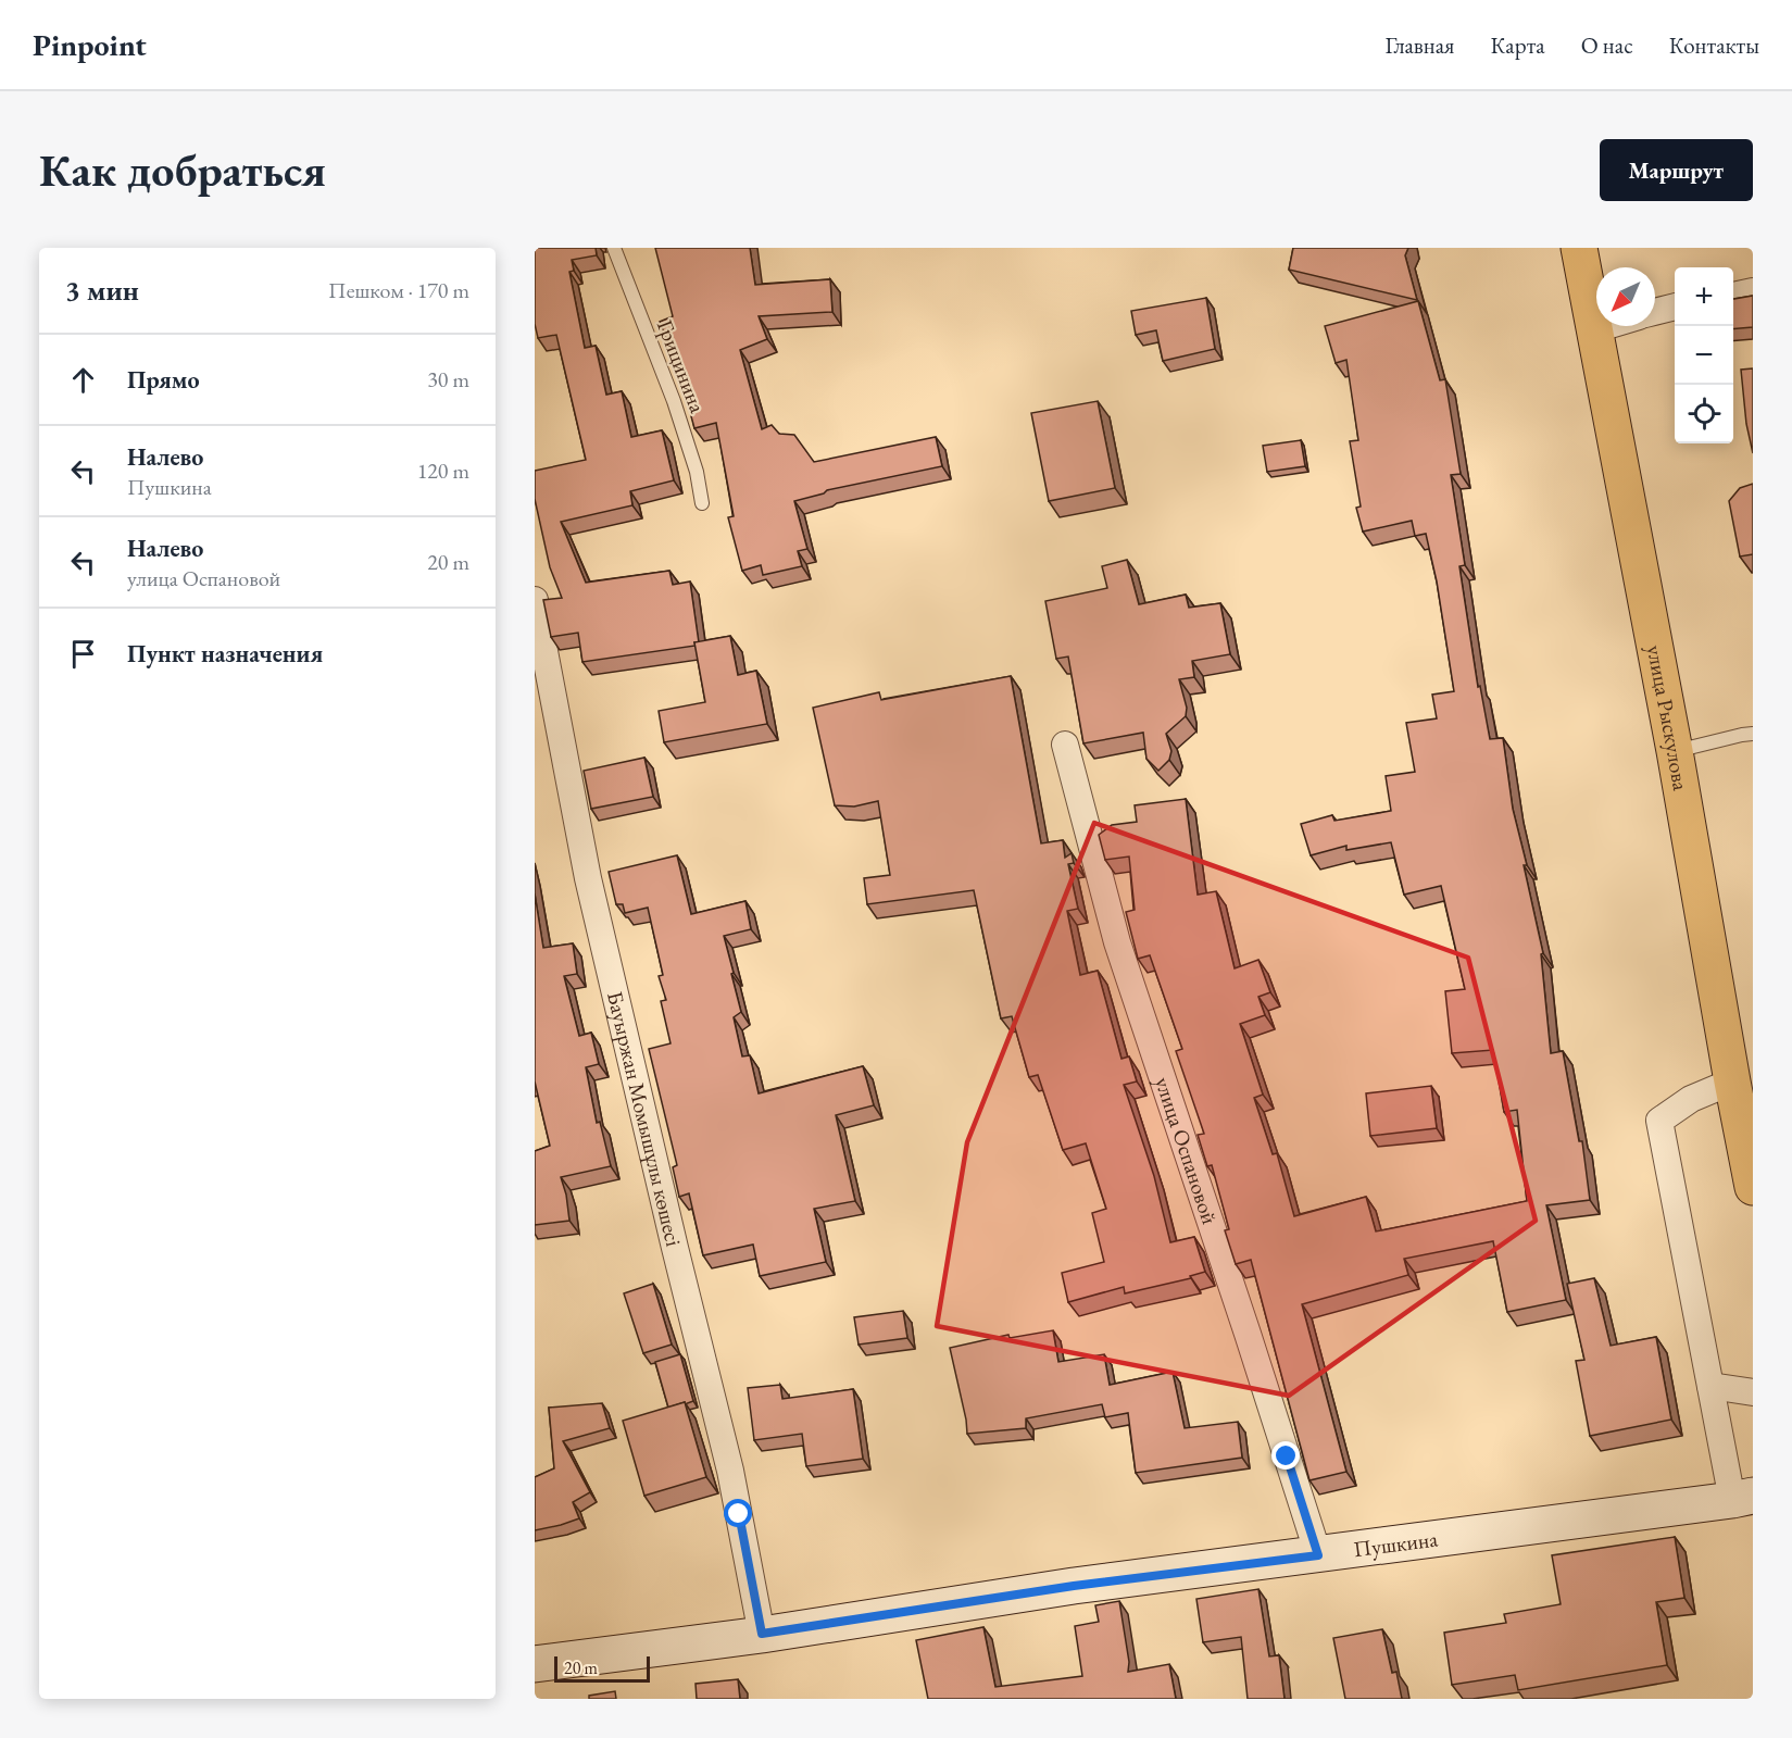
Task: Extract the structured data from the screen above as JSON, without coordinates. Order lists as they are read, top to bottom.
{
  "streets": {
    "main road": ["улица Рыскулова"],
    "street": ["Бауыржан Момышұлы көшесі", "улица Оспановой", "Пушкина"],
    "lane": ["Грицинина"]
  },
  "crossings": [
    ["Бауыржан Момышұлы көшесі", "Пушкина"],
    ["улица Оспановой", "Пушкина"]
  ],
  "scale_bar": "20 m",
  "north": "bottom left",
  "page": {
    "header": "Pinpoint",
    "nav": [
      "Главная",
      "Карта",
      "О нас",
      "Контакты"
    ],
    "buttons": "Маршрут",
    "title": "Как добраться",
    "heading": ["3 мин", "Пешком · 170 m"],
    "map_buttons": ["+", "−"],
    "list": [
      ["Прямо", "30 m"],
      ["Налево", "Пушкина", "120 m"],
      ["Налево", "улица Оспановой", "20 m"],
      "Пункт назначения"
    ],
    "scale": "20 m"
  }
}
